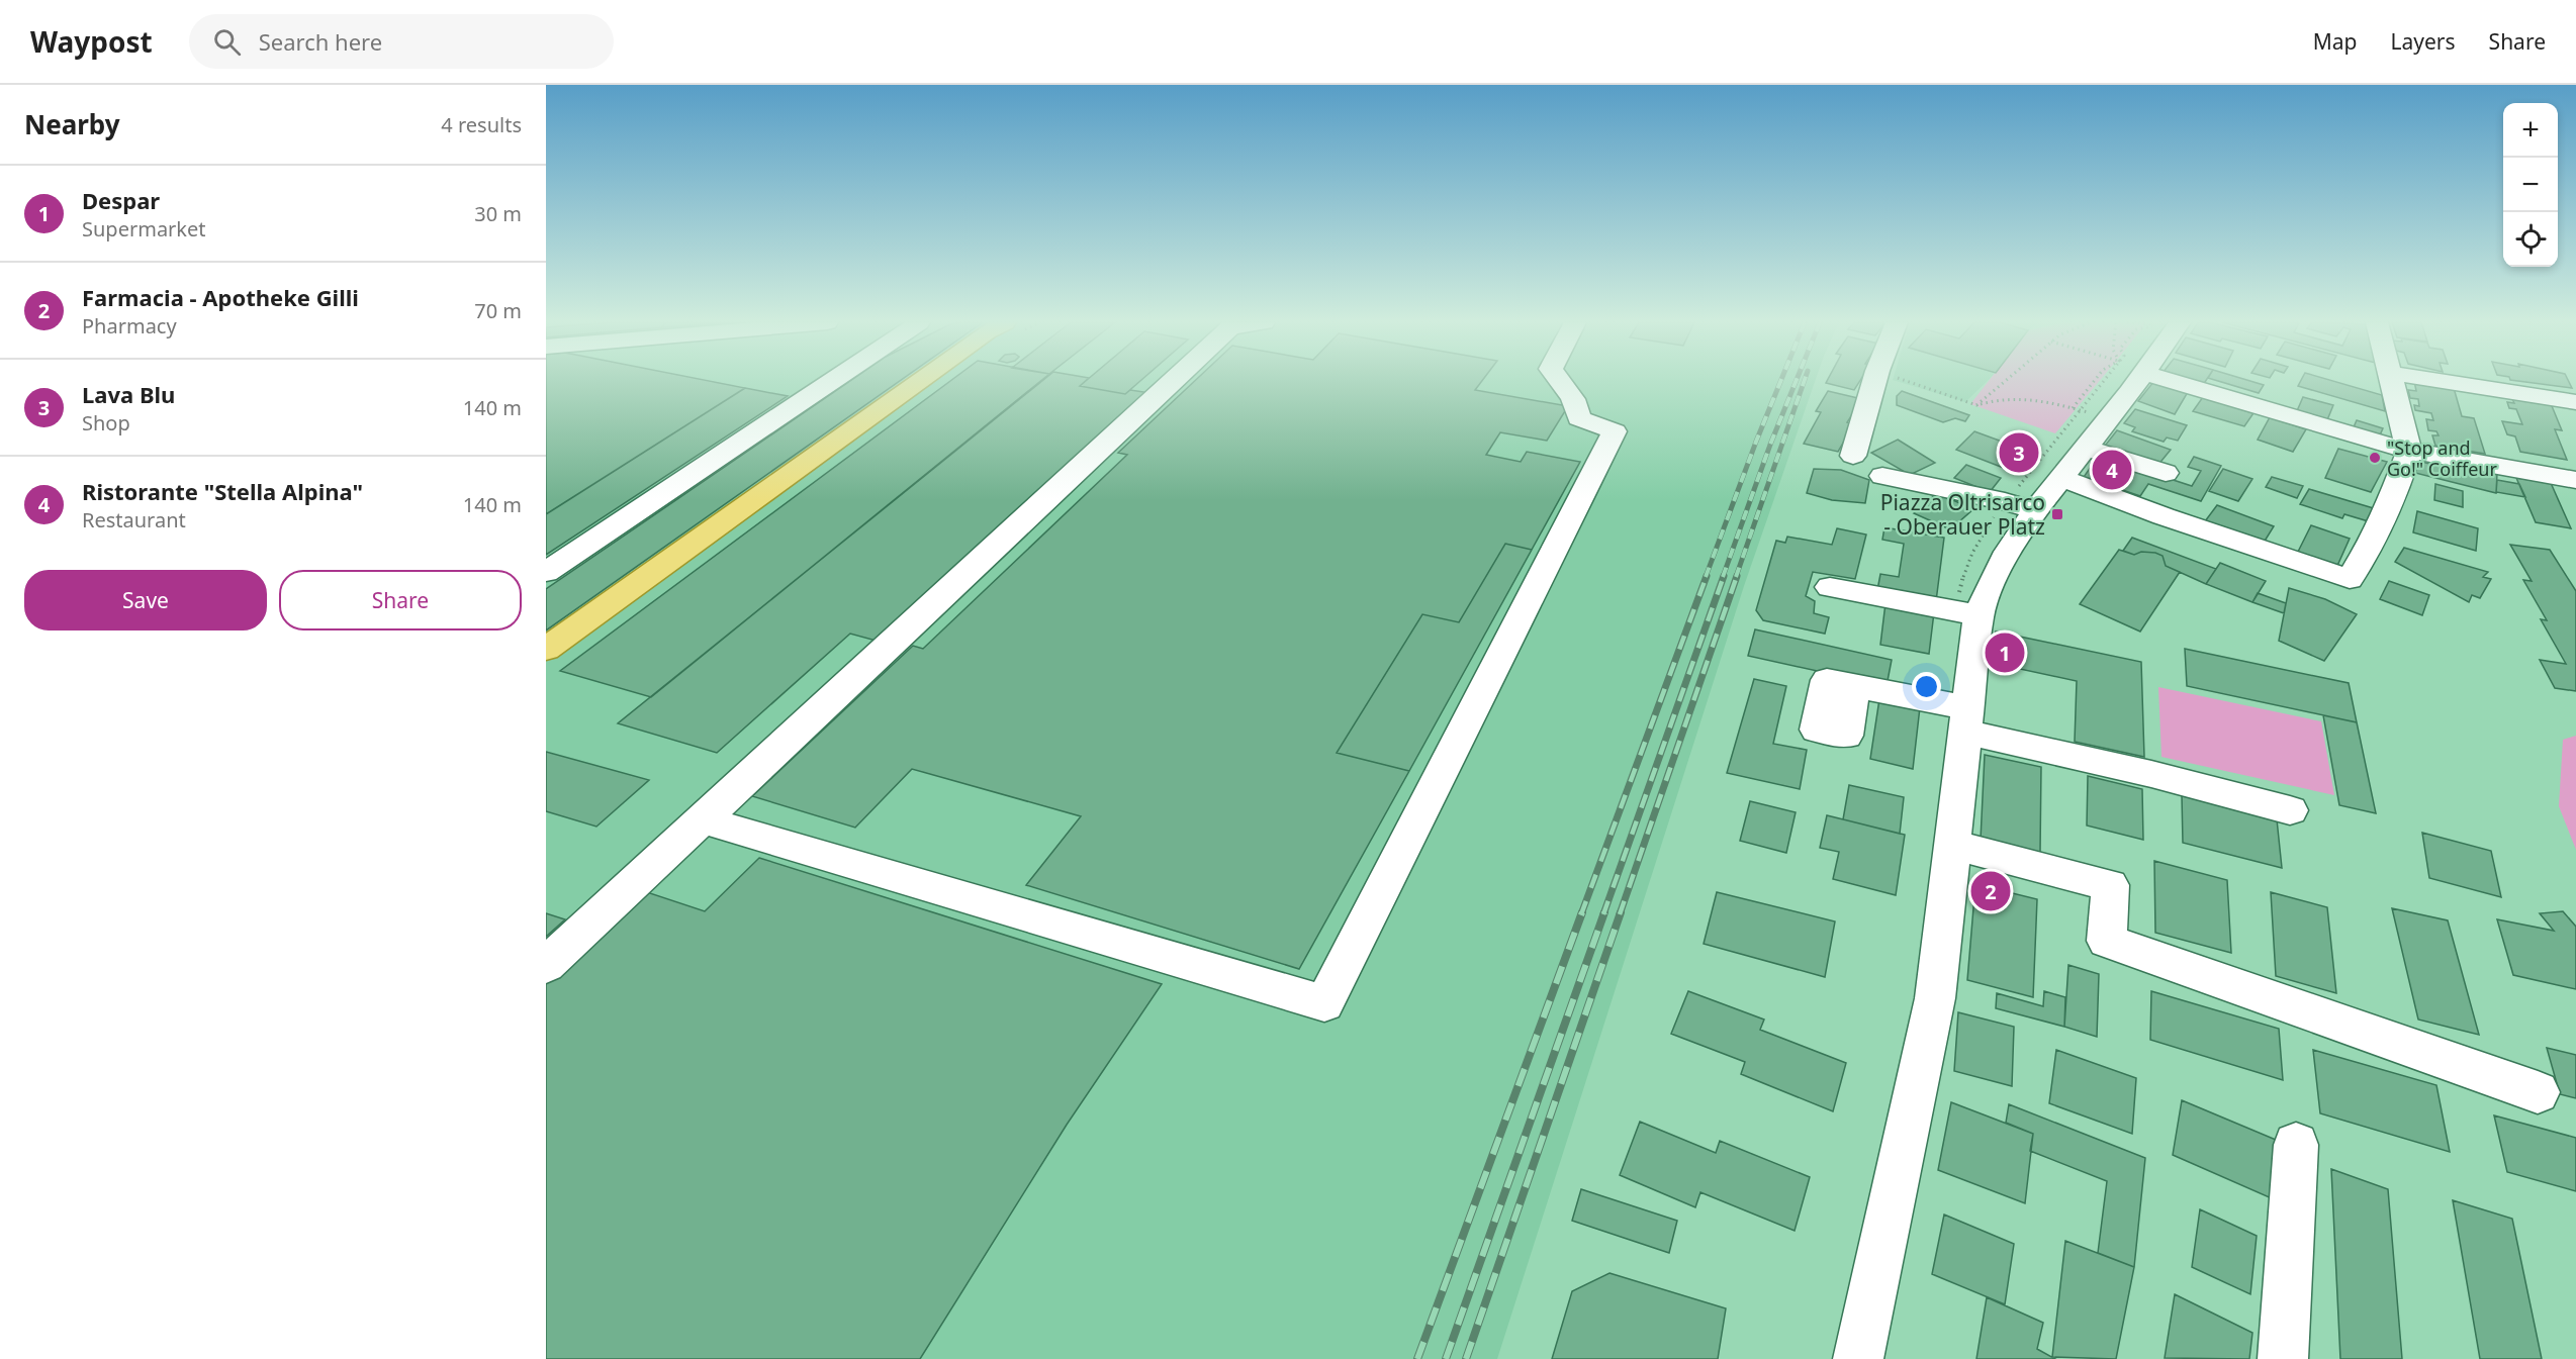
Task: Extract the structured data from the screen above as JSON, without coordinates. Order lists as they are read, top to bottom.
{
  "places": {
    "other": ["\"Stop and Go!\" Coiffeur"],
    "transit": ["Piazza Oltrisarco - Oberauer Platz"]
  },
  "page": {
    "header": "Waypost",
    "search": "Search here",
    "nav": ["Map", "Layers", "Share"],
    "heading": ["Nearby", "4 results"],
    "map_buttons": ["+", "−"],
    "list": [
      {
        "mark": "1",
        "name": "Despar",
        "note": "Supermarket",
        "value": "30 m"
      },
      {
        "mark": "2",
        "name": "Farmacia - Apotheke Gilli",
        "note": "Pharmacy",
        "value": "70 m"
      },
      {
        "mark": "3",
        "name": "Lava Blu",
        "note": "Shop",
        "value": "140 m"
      },
      {
        "mark": "4",
        "name": "Ristorante \"Stella Alpina\"",
        "note": "Restaurant",
        "value": "140 m"
      }
    ],
    "pins": [
      "3",
      "4",
      "1",
      "2"
    ],
    "buttons": ["Save", "Share"]
  }
}
